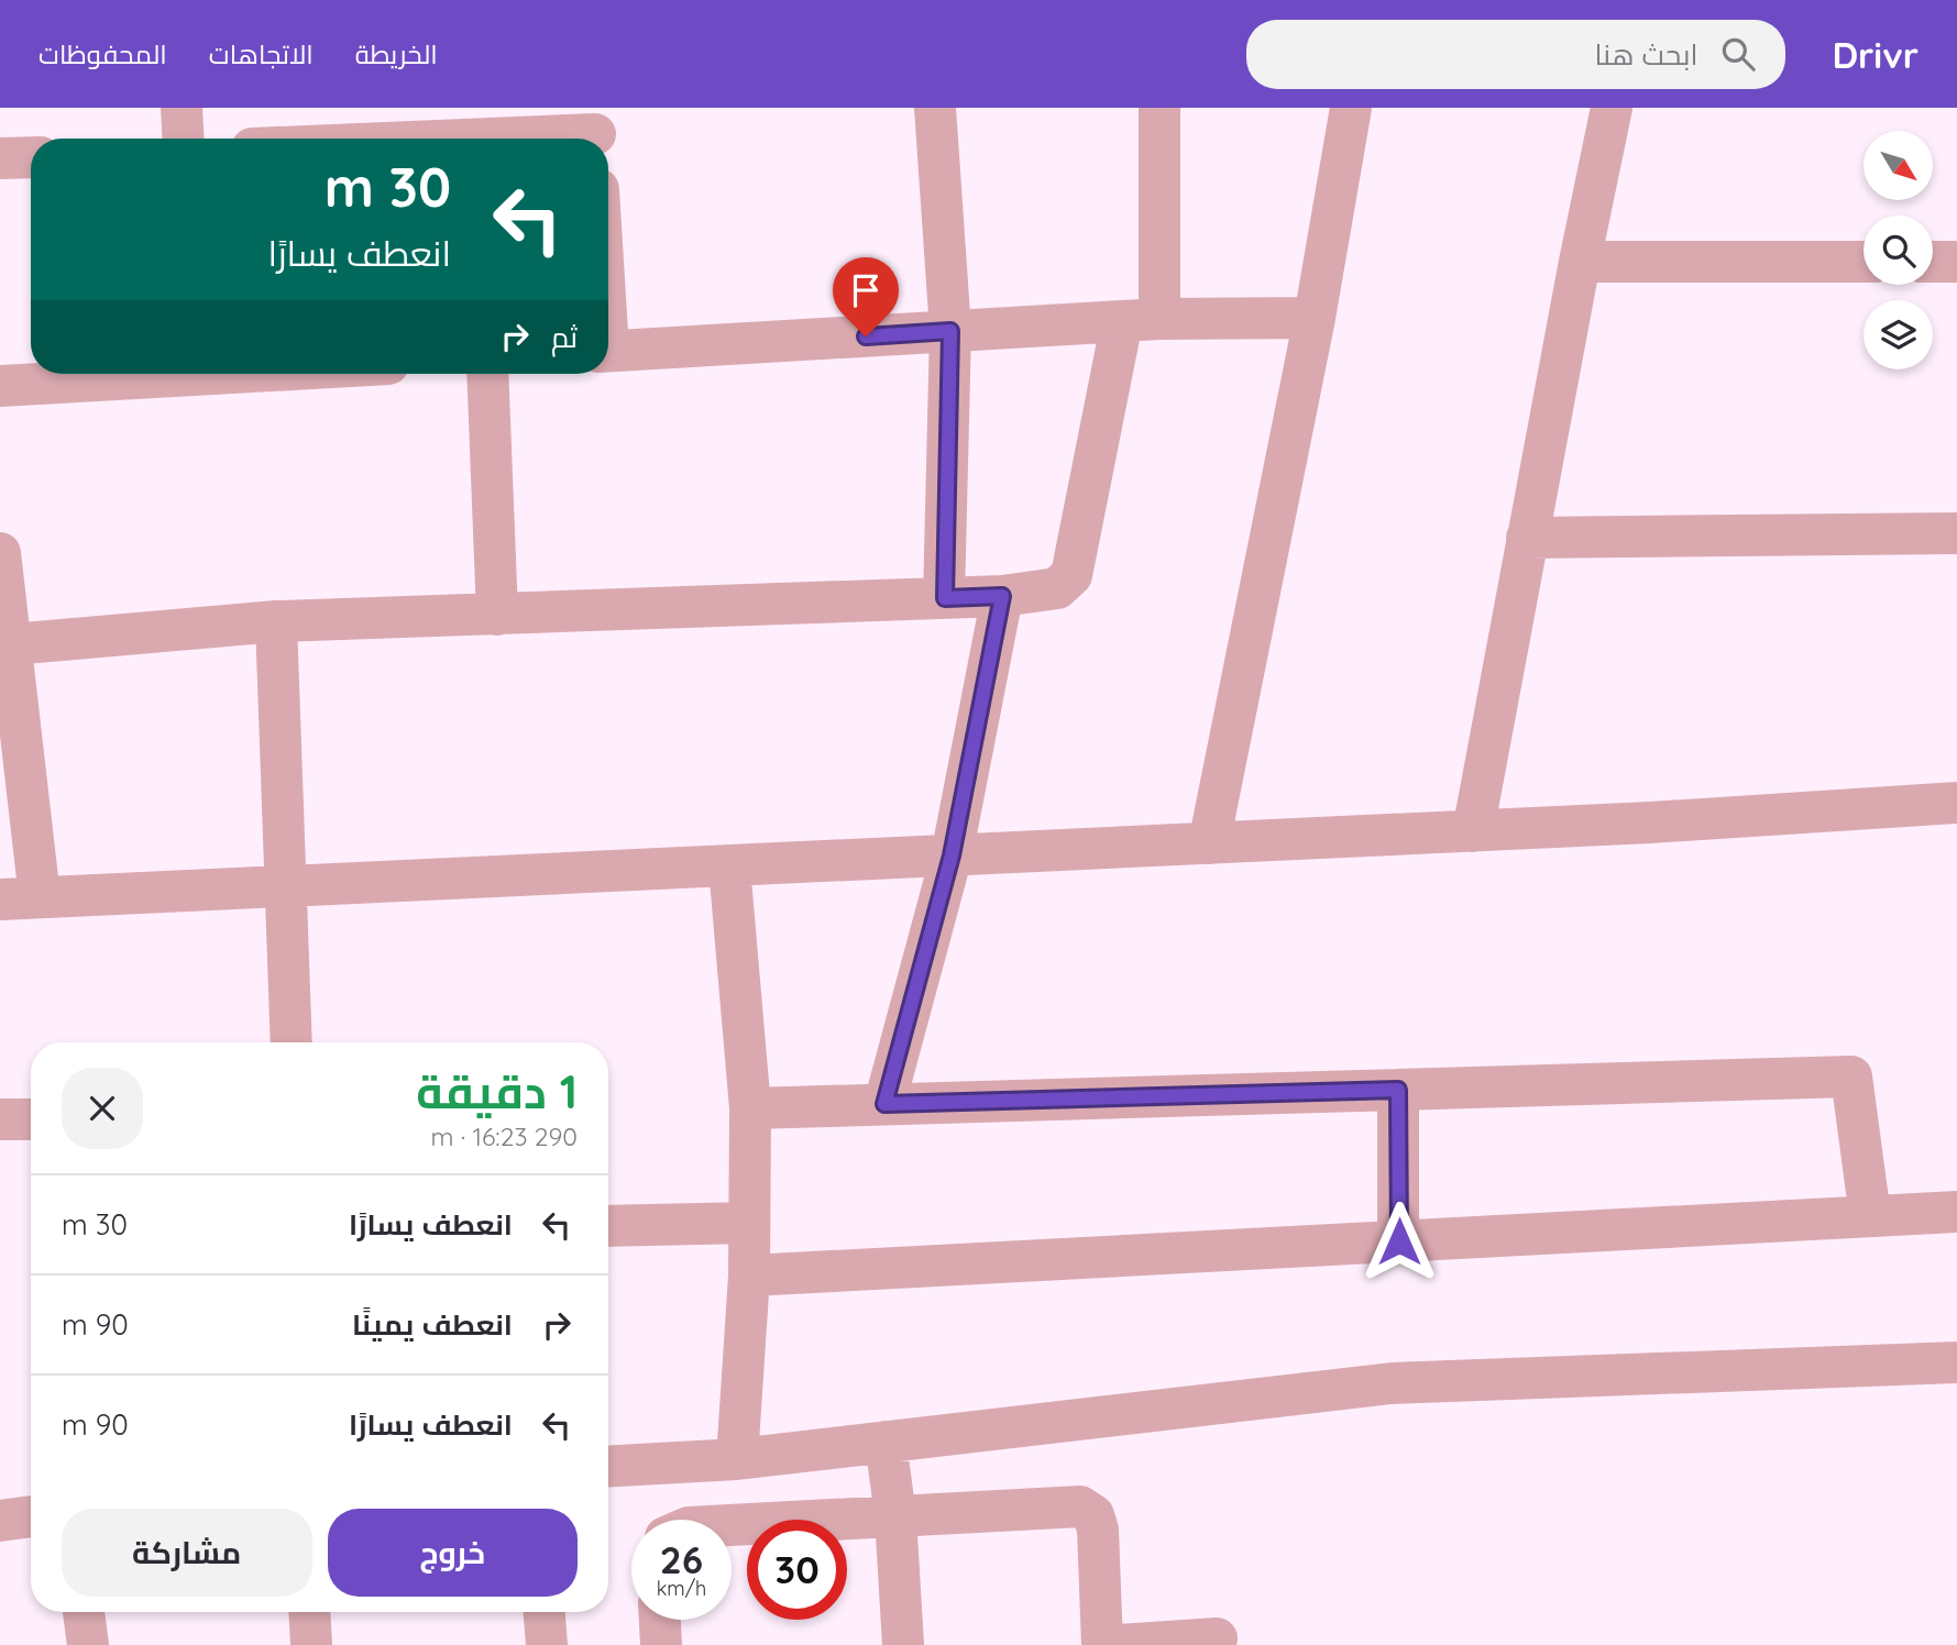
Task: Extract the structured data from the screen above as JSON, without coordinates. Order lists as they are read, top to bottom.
{
  "north": "bottom right",
  "page": {
    "header": "Drivr",
    "search": "ابحث هنا",
    "nav": ["الخريطة", "الاتجاهات", "المحفوظات"],
    "turn": ["30 m", "انعطف يسارًا"],
    "then": "ثم",
    "heading": ["1 دقيقة", "290 m · 16:23"],
    "list": [
      {
        "name": "انعطف يسارًا",
        "value": "30 m"
      },
      {
        "name": "انعطف يمينًا",
        "value": "90 m"
      },
      {
        "name": "انعطف يسارًا",
        "value": "90 m"
      }
    ],
    "buttons": ["خروج", "مشاركة"],
    "speed": "26 km/h",
    "limit": "30"
  }
}
